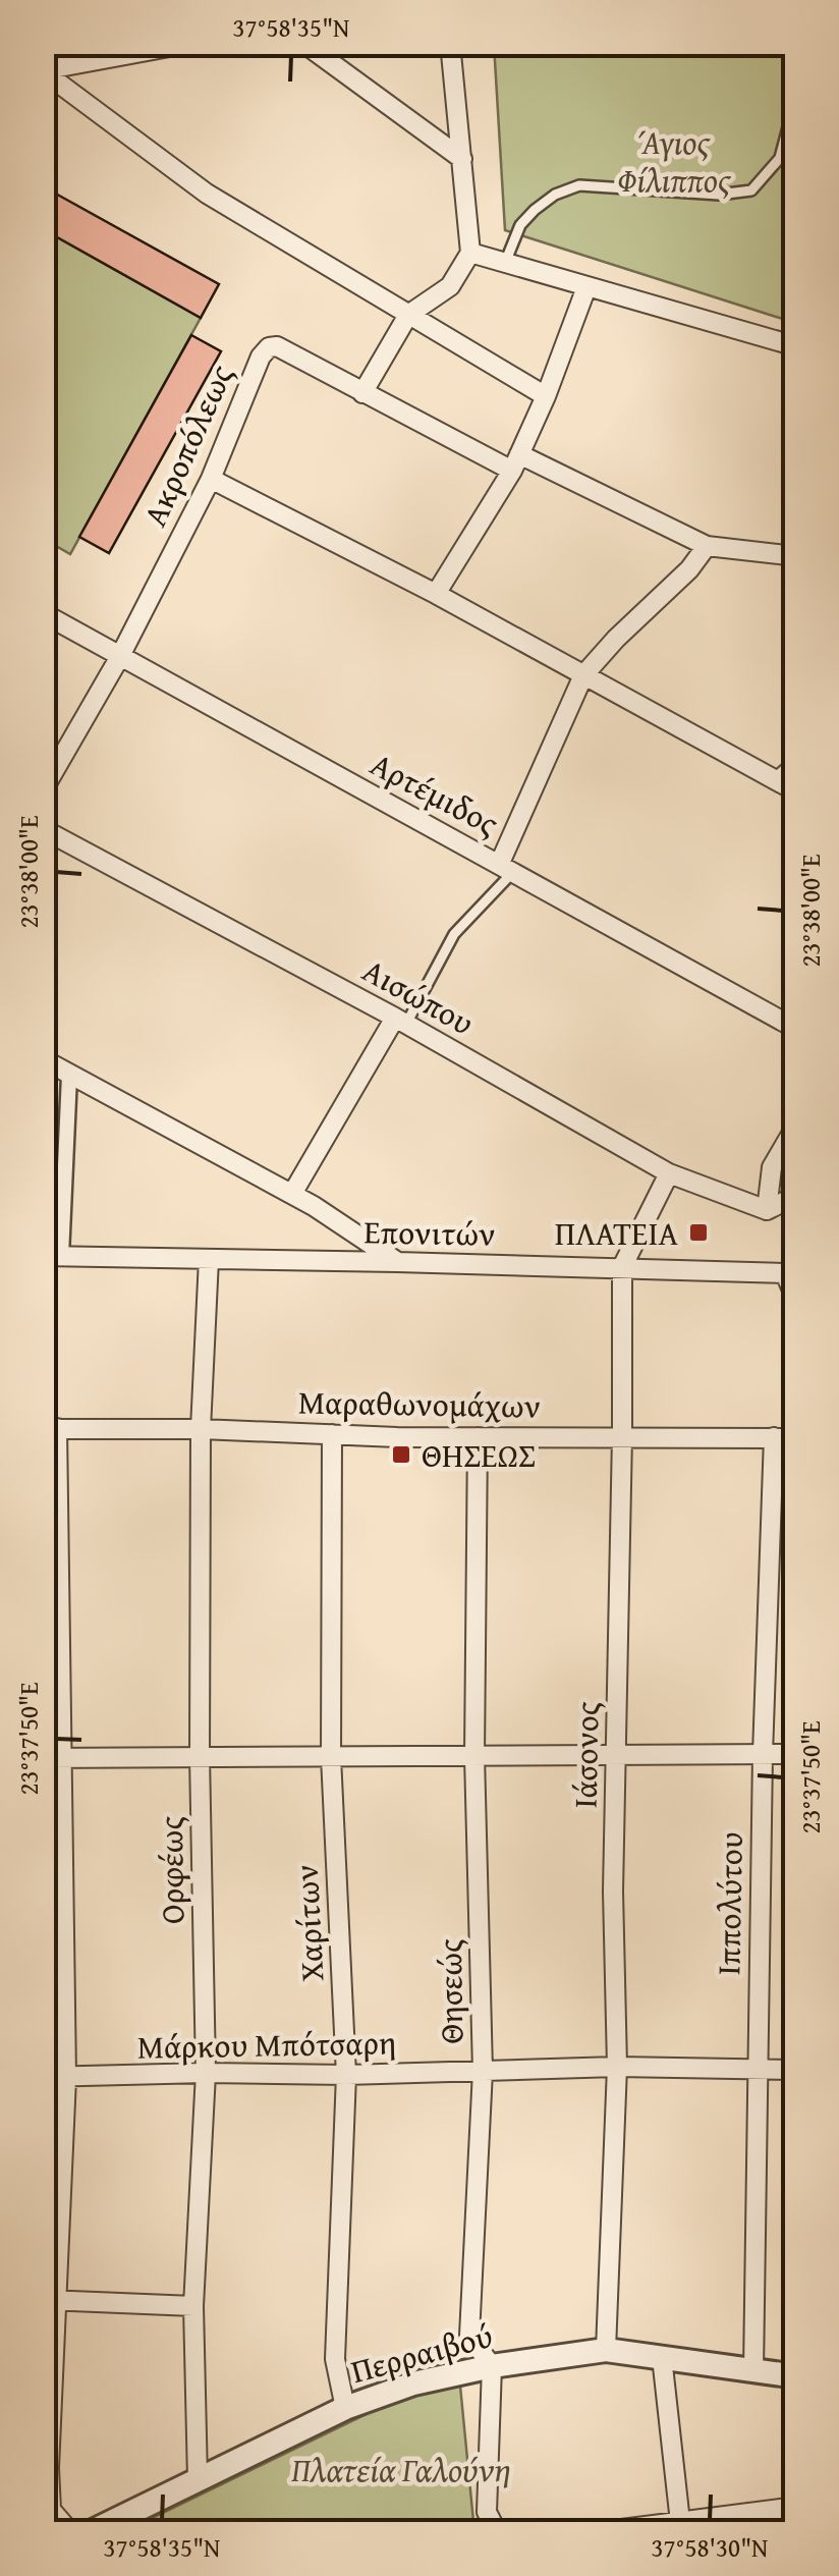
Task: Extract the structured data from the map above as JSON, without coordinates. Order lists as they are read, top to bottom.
{
  "streets": {
    "street": [
      "Ακροπόλεως",
      "Αρτέμιδος",
      "Αισώπου",
      "Επονιτών",
      "Μαραθωνομάχων",
      "Ιάσονος",
      "Ορφέως",
      "Ιππολύτου",
      "Χαρίτων",
      "Θησεώς",
      "Μάρκου Μπότσαρη",
      "Περραιβού"
    ]
  },
  "crossings": [
    ["Ακροπόλεως", "Αρτέμιδος"],
    ["Αισώπου", "Ιάσονος"],
    ["Επονιτών", "Ιάσονος"],
    ["Επονιτών", "Ορφέως"],
    ["Μαραθωνομάχων", "Ιάσονος"],
    ["Μαραθωνομάχων", "Ορφέως"],
    ["Μαραθωνομάχων", "Ιππολύτου"],
    ["Μαραθωνομάχων", "Χαρίτων"],
    ["Μαραθωνομάχων", "Θησεώς"],
    ["Ιάσονος", "Μάρκου Μπότσαρη"],
    ["Ιάσονος", "Περραιβού"],
    ["Ορφέως", "Μάρκου Μπότσαρη"],
    ["Ορφέως", "Περραιβού"],
    ["Ιππολύτου", "Μάρκου Μπότσαρη"],
    ["Ιππολύτου", "Περραιβού"],
    ["Χαρίτων", "Μάρκου Μπότσαρη"],
    ["Χαρίτων", "Περραιβού"],
    ["Θησεώς", "Μάρκου Μπότσαρη"],
    ["Θησεώς", "Περραιβού"]
  ],
  "parks": ["Άγιος Φίλιππος", "Πλατεία Γαλούνη"],
  "places": {
    "transit": ["ΠΛΑΤΕΙΑ", "ΘΗΣΕΩΣ"]
  },
  "coordinates": [
    "37°58'35\"N",
    "23°38'00\"E",
    "23°37'50\"E",
    "37°58'30\"N"
  ]
}
